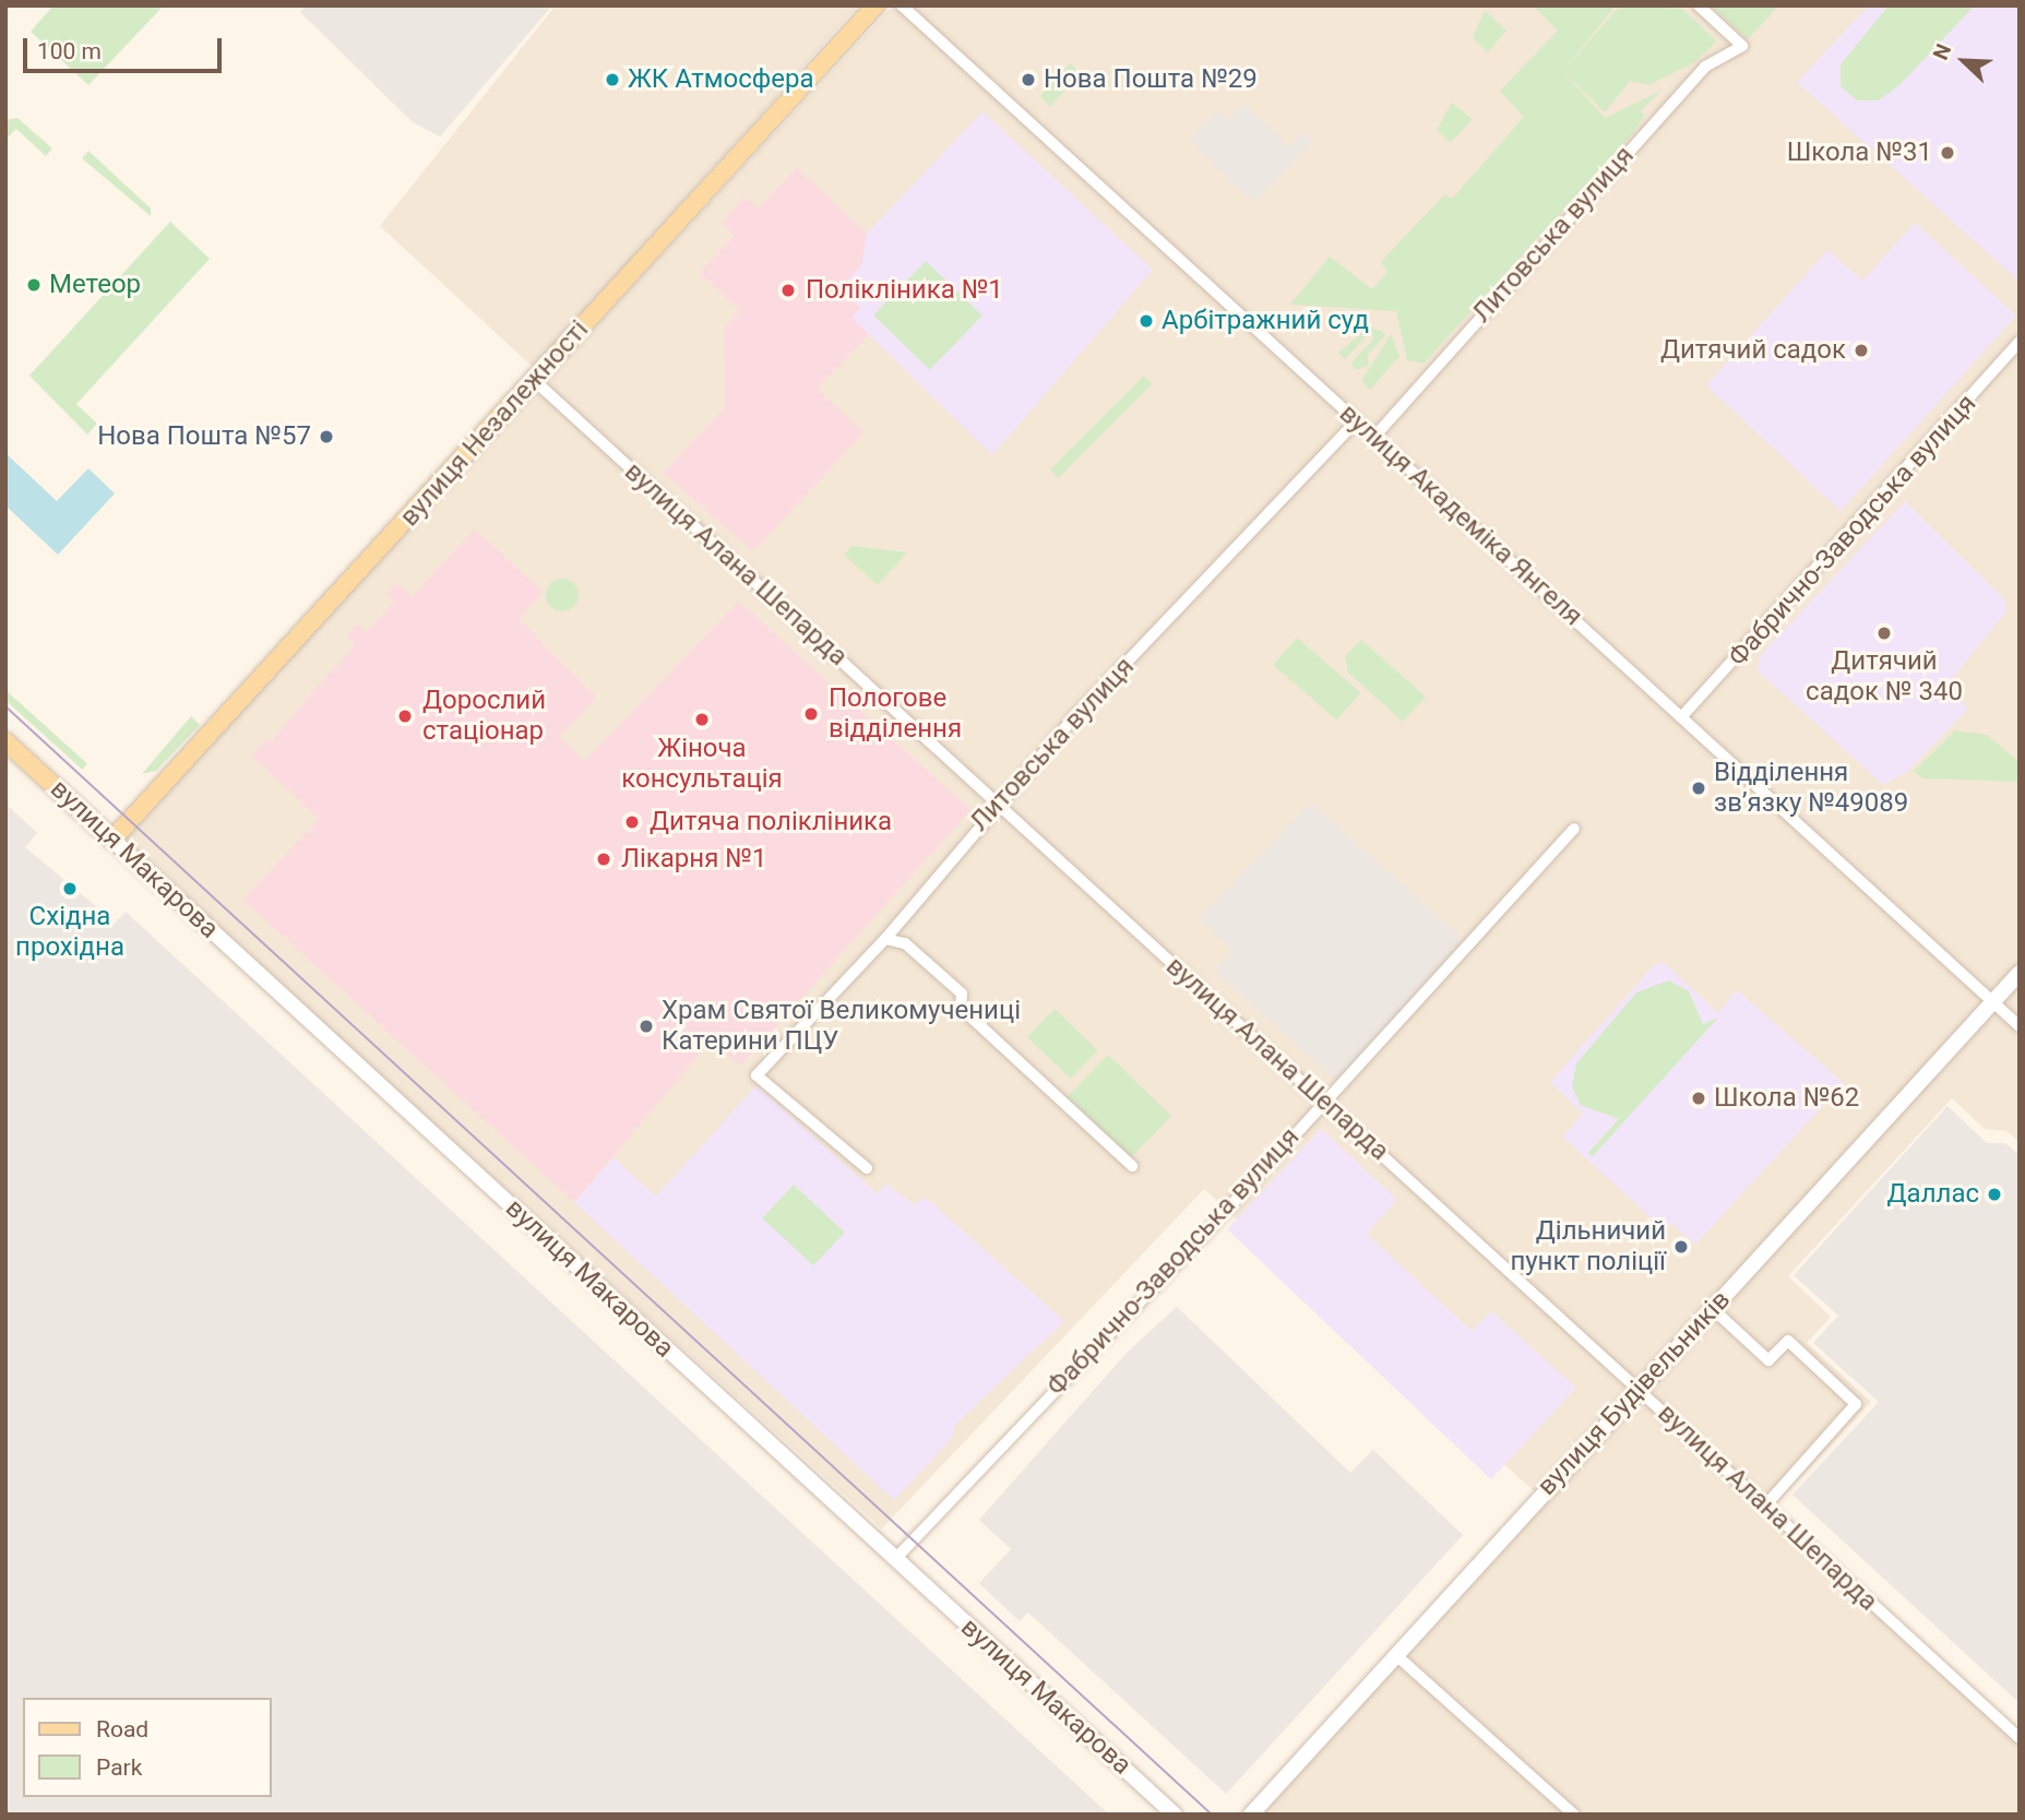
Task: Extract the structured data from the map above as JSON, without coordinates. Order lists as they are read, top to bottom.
{
  "streets": {
    "main road": ["вулиця Незалежності", "вулиця Макарова", "вулиця Будівельників"],
    "street": [
      "Литовська вулиця",
      "вулиця Академіка Янгеля",
      "Фабрично-Заводська вулиця",
      "вулиця Алана Шепарда"
    ]
  },
  "crossings": [
    ["Литовська вулиця", "вулиця Академіка Янгеля"],
    ["Литовська вулиця", "вулиця Алана Шепарда"],
    ["вулиця Незалежності", "вулиця Алана Шепарда"],
    ["вулиця Незалежності", "вулиця Макарова"],
    ["вулиця Академіка Янгеля", "Фабрично-Заводська вулиця"],
    ["вулиця Академіка Янгеля", "вулиця Будівельників"],
    ["Фабрично-Заводська вулиця", "вулиця Алана Шепарда"],
    ["Фабрично-Заводська вулиця", "вулиця Макарова"],
    ["вулиця Алана Шепарда", "вулиця Будівельників"]
  ],
  "places": [
    "ЖК Атмосфера",
    "Нова Пошта №29",
    "Школа №31",
    "Метеор",
    "Полікліника №1",
    "Арбітражний суд",
    "Дитячий садок",
    "Нова Пошта №57",
    "Дитячий садок № 340",
    "Пологове відділення",
    "Дорослий стаціонар",
    "Жіноча консультація",
    "Відділення зв’язку №49089",
    "Дитяча полікліника",
    "Лікарня №1",
    "Східна прохідна",
    "Храм Святої Великомучениці Катерини ПЦУ",
    "Школа №62",
    "Даллас",
    "Дільничий пункт поліції"
  ],
  "legend": ["Road", "Park"],
  "scale_bar": "100 m",
  "north": "top left"
}
